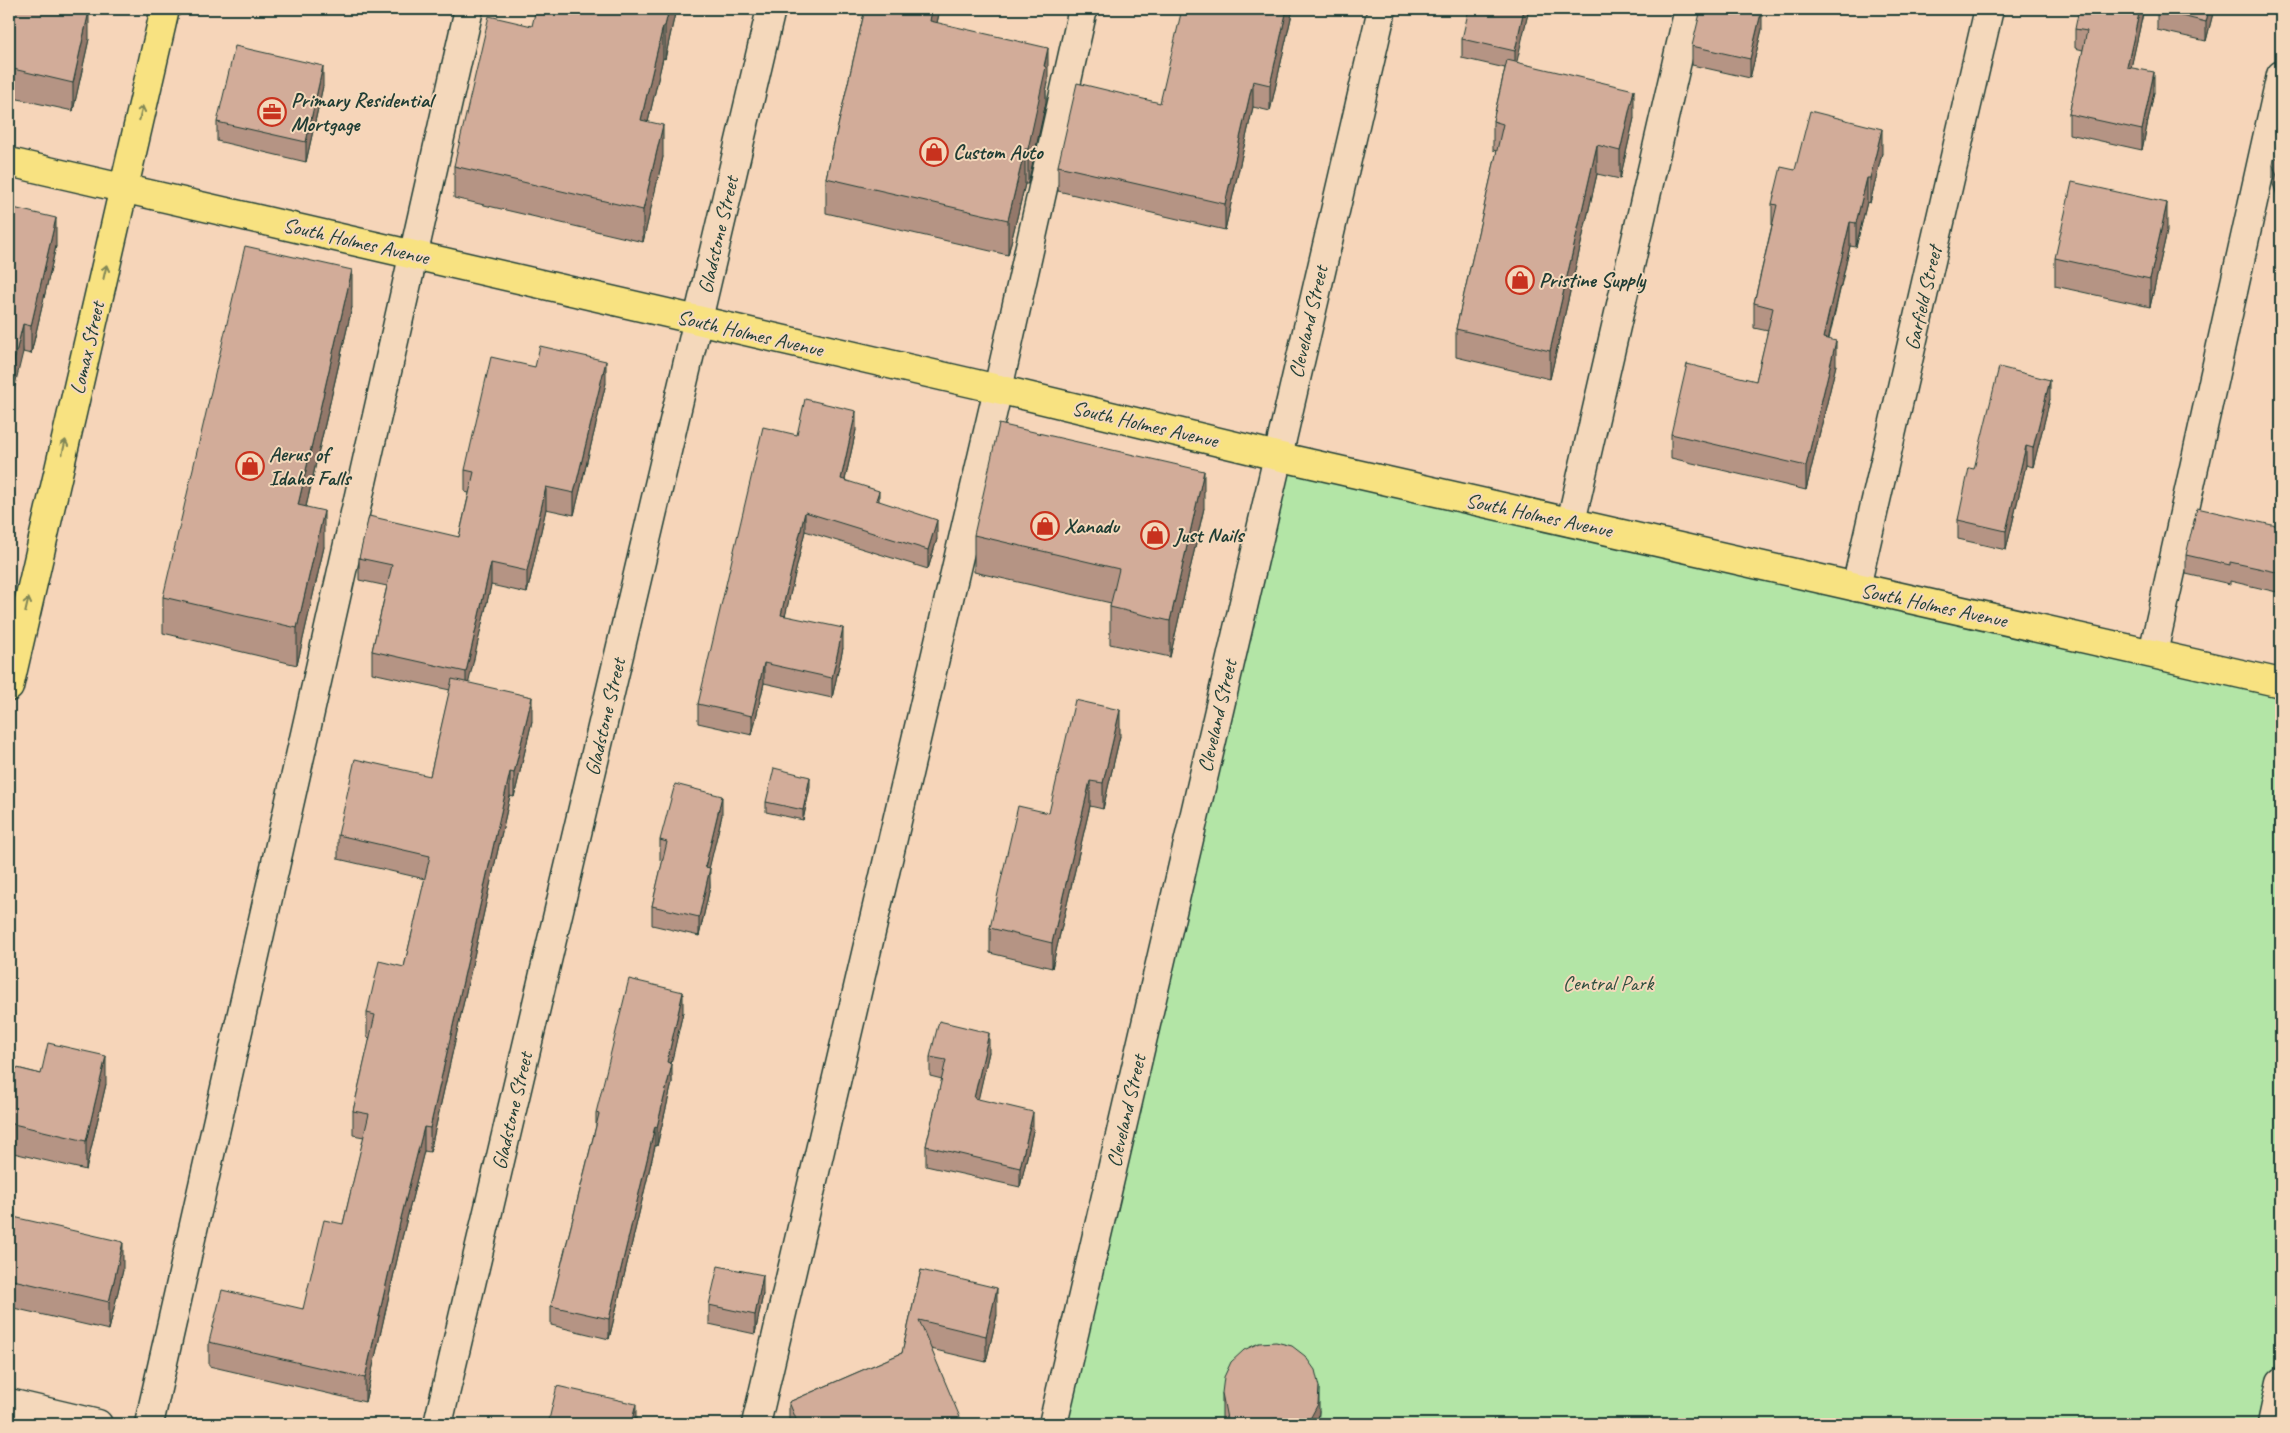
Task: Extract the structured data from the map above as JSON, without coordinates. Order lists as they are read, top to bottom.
{
  "streets": {
    "main road": ["South Holmes Avenue", "Lomax Street"],
    "street": ["Gladstone Street", "Garfield Street", "Cleveland Street"]
  },
  "crossings": [
    ["Gladstone Street", "South Holmes Avenue"],
    ["South Holmes Avenue", "Garfield Street"],
    ["South Holmes Avenue", "Cleveland Street"],
    ["South Holmes Avenue", "Lomax Street"]
  ],
  "one_way": ["Lomax Street"],
  "parks": ["Central Park"],
  "places": {
    "office": ["Primary Residential Mortgage"],
    "shop": [
      "Custom Auto",
      "Pristine Supply",
      "Aerus of Idaho Falls",
      "Xanadu",
      "Just Nails"
    ]
  }
}
